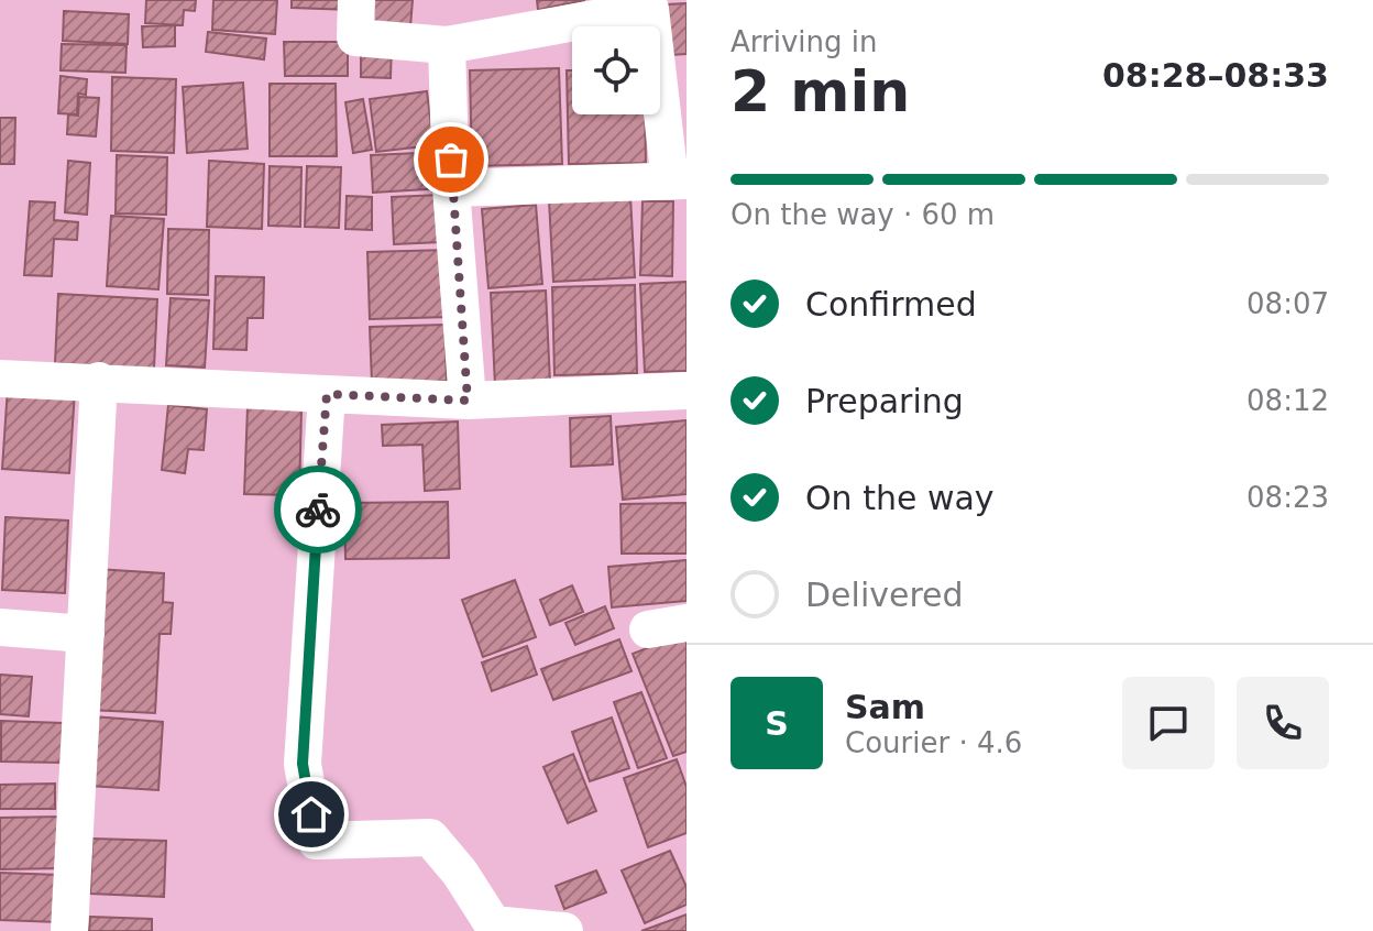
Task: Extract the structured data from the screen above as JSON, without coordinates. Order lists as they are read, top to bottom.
{
  "page": {
    "heading": ["2 min", "Arriving in", "08:28–08:33"],
    "panel": ["Sam", "Courier · 4.6"],
    "bar": "On the way · 60 m",
    "list": [
      ["Confirmed", "08:07"],
      ["Preparing", "08:12"],
      ["On the way", "08:23"],
      "Delivered"
    ],
    "round": "S"
  }
}
